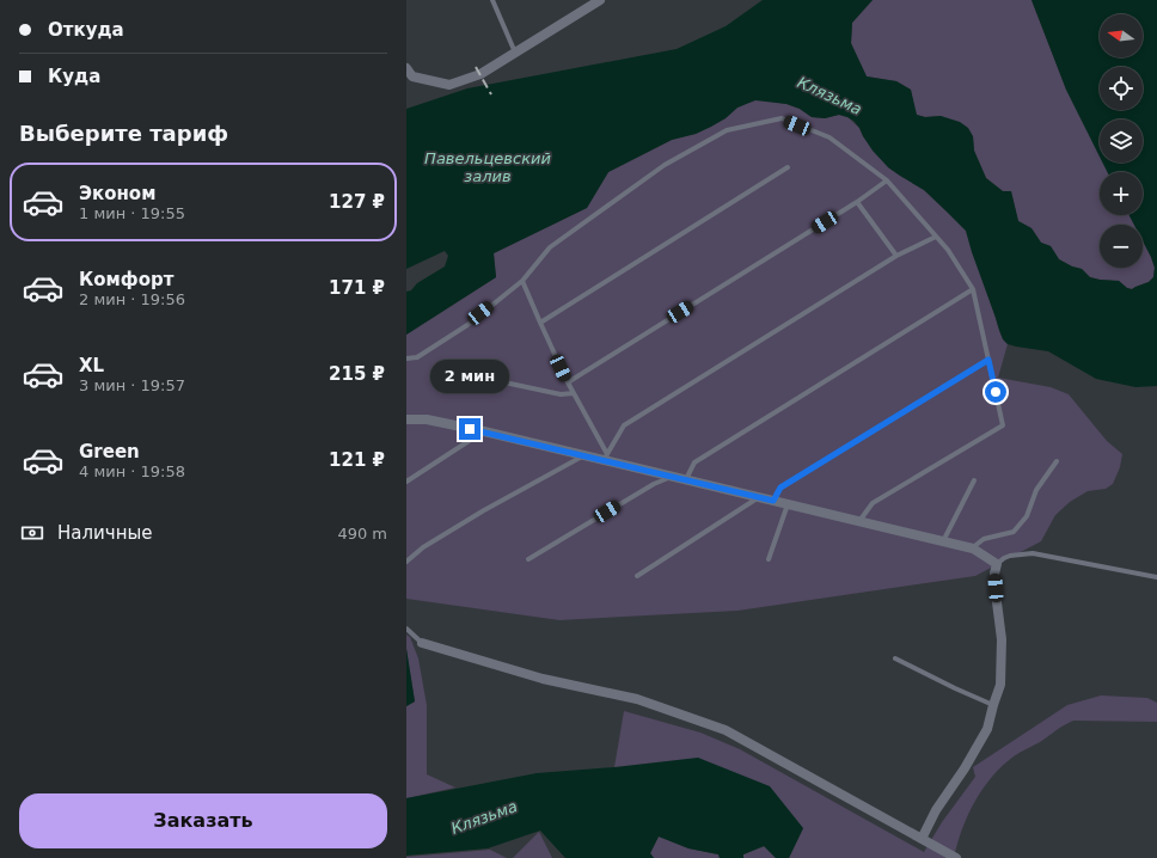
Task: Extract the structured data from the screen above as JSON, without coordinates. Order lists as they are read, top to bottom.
{
  "water": ["Клязьма", "Павельцевский залив"],
  "north": "left",
  "page": {
    "banner": ["Откуда", "Куда"],
    "map_buttons": ["+", "−"],
    "heading": "Выберите тариф",
    "list": [
      {
        "name": "Эконом",
        "note": "1 мин · 19:55",
        "value": "127 ₽"
      },
      {
        "name": "Комфорт",
        "note": "2 мин · 19:56",
        "value": "171 ₽"
      },
      {
        "name": "XL",
        "note": "3 мин · 19:57",
        "value": "215 ₽"
      },
      {
        "name": "Green",
        "note": "4 мин · 19:58",
        "value": "121 ₽"
      }
    ],
    "bubble": "2 мин",
    "pay": ["Наличные", "490 m"],
    "buttons": "Заказать"
  }
}
